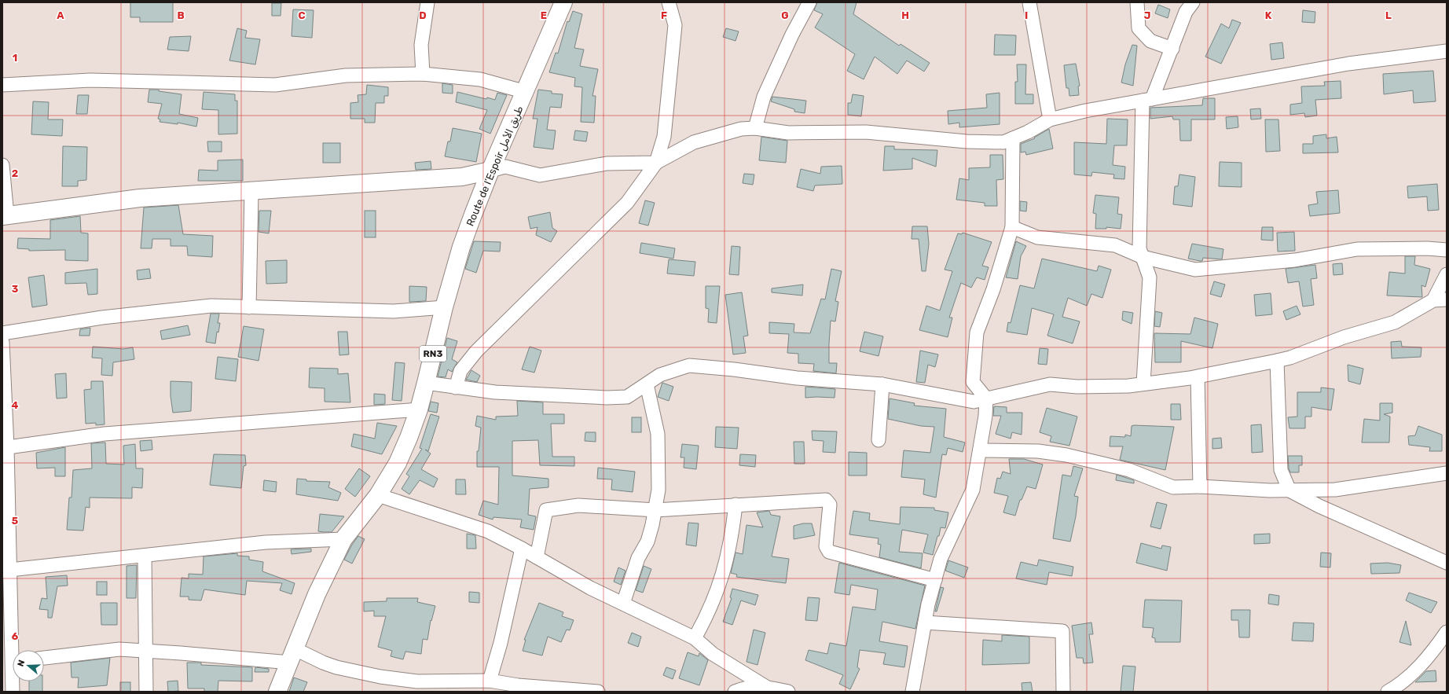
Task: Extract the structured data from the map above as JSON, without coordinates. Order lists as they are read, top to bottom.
{
  "streets": {
    "main road": ["Route de l’Espoir طريق الأمل", "RN3"]
  },
  "north": "left",
  "grid": {
    "columns": [
      "A",
      "B",
      "C",
      "D",
      "E",
      "F",
      "G",
      "H",
      "I",
      "J",
      "K",
      "L"
    ],
    "rows": [
      "1",
      "2",
      "3",
      "4",
      "5",
      "6"
    ]
  }
}
